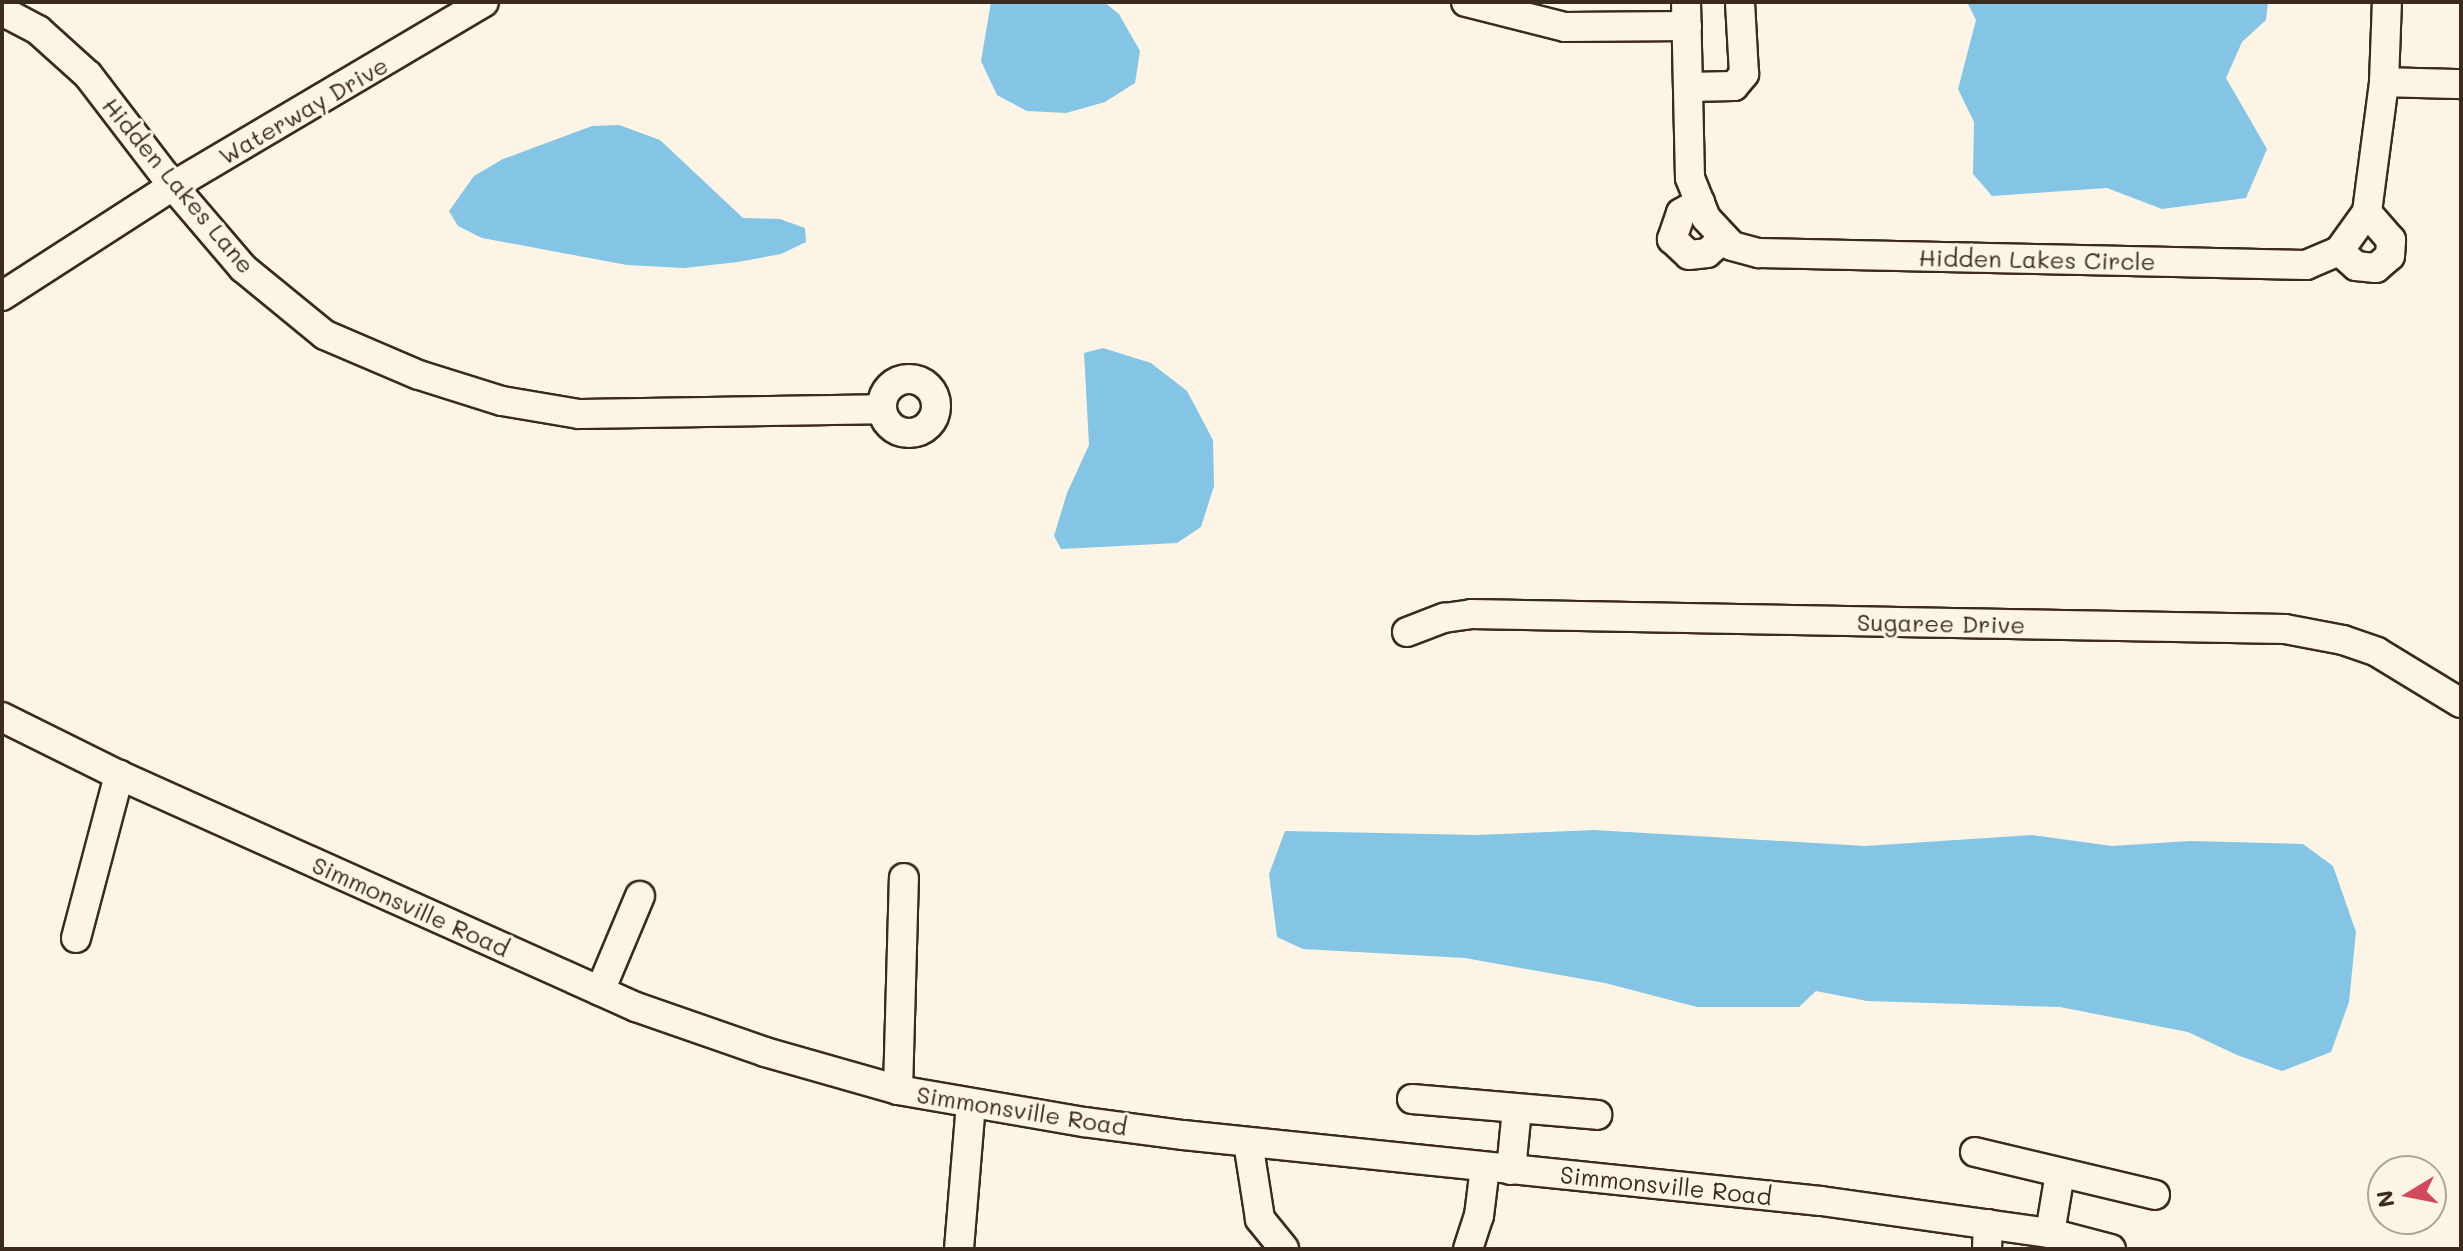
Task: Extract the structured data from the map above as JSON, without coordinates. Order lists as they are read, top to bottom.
{
  "streets": {
    "street": [
      "Waterway Drive",
      "Hidden Lakes Lane",
      "Hidden Lakes Circle",
      "Sugaree Drive",
      "Simmonsville Road"
    ]
  },
  "crossings": [
    ["Waterway Drive", "Hidden Lakes Lane"]
  ],
  "north": "left"
}
